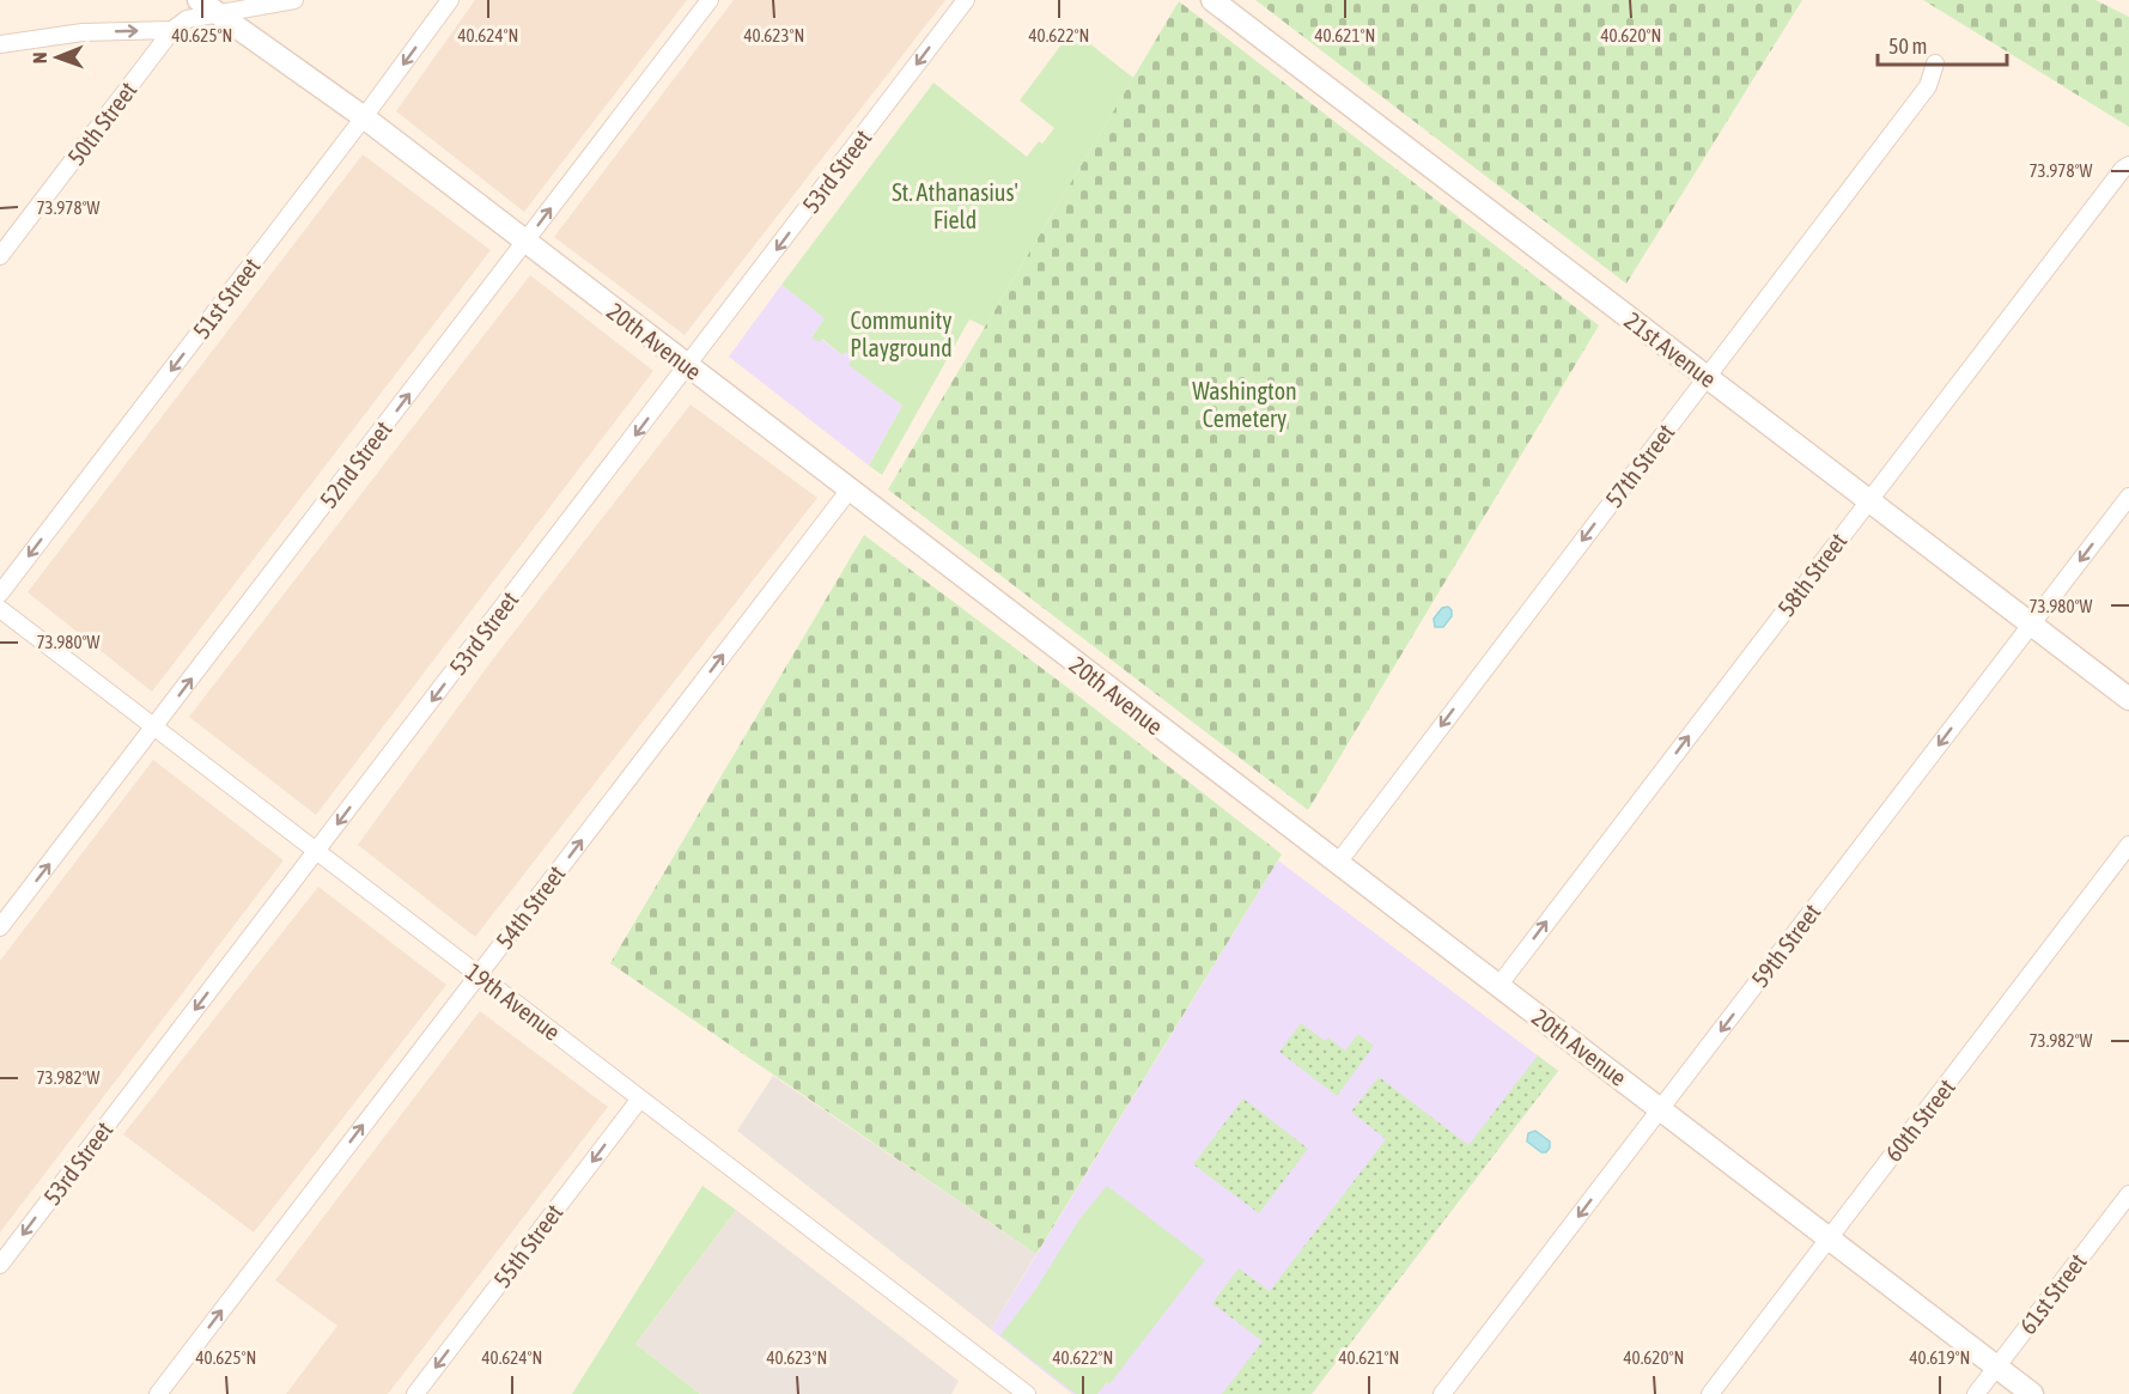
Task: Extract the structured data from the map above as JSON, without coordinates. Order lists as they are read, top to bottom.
{
  "streets": {
    "street": [
      "50th Street",
      "53rd Street",
      "51st Street",
      "20th Avenue",
      "21st Avenue",
      "52nd Street",
      "57th Street",
      "58th Street",
      "54th Street",
      "59th Street",
      "19th Avenue",
      "60th Street",
      "55th Street",
      "61st Street"
    ]
  },
  "crossings": [
    ["50th Street", "20th Avenue"],
    ["53rd Street", "20th Avenue"],
    ["53rd Street", "19th Avenue"],
    ["51st Street", "20th Avenue"],
    ["20th Avenue", "52nd Street"],
    ["20th Avenue", "57th Street"],
    ["20th Avenue", "58th Street"],
    ["20th Avenue", "54th Street"],
    ["20th Avenue", "59th Street"],
    ["20th Avenue", "60th Street"],
    ["20th Avenue", "61st Street"],
    ["21st Avenue", "57th Street"],
    ["21st Avenue", "58th Street"],
    ["21st Avenue", "59th Street"],
    ["52nd Street", "19th Avenue"],
    ["54th Street", "19th Avenue"],
    ["19th Avenue", "55th Street"]
  ],
  "one_way": [
    "53rd Street",
    "51st Street",
    "52nd Street",
    "57th Street",
    "58th Street",
    "54th Street",
    "59th Street",
    "55th Street"
  ],
  "parks": ["St. Athanasius' Field", "Community Playground", "Washington Cemetery"],
  "scale_bar": "50 m",
  "north": "left",
  "coordinates": [
    "40.625°N",
    "40.624°N",
    "40.623°N",
    "40.622°N",
    "40.621°N",
    "40.620°N",
    "73.978°W",
    "73.980°W",
    "73.982°W",
    "40.619°N"
  ]
}
